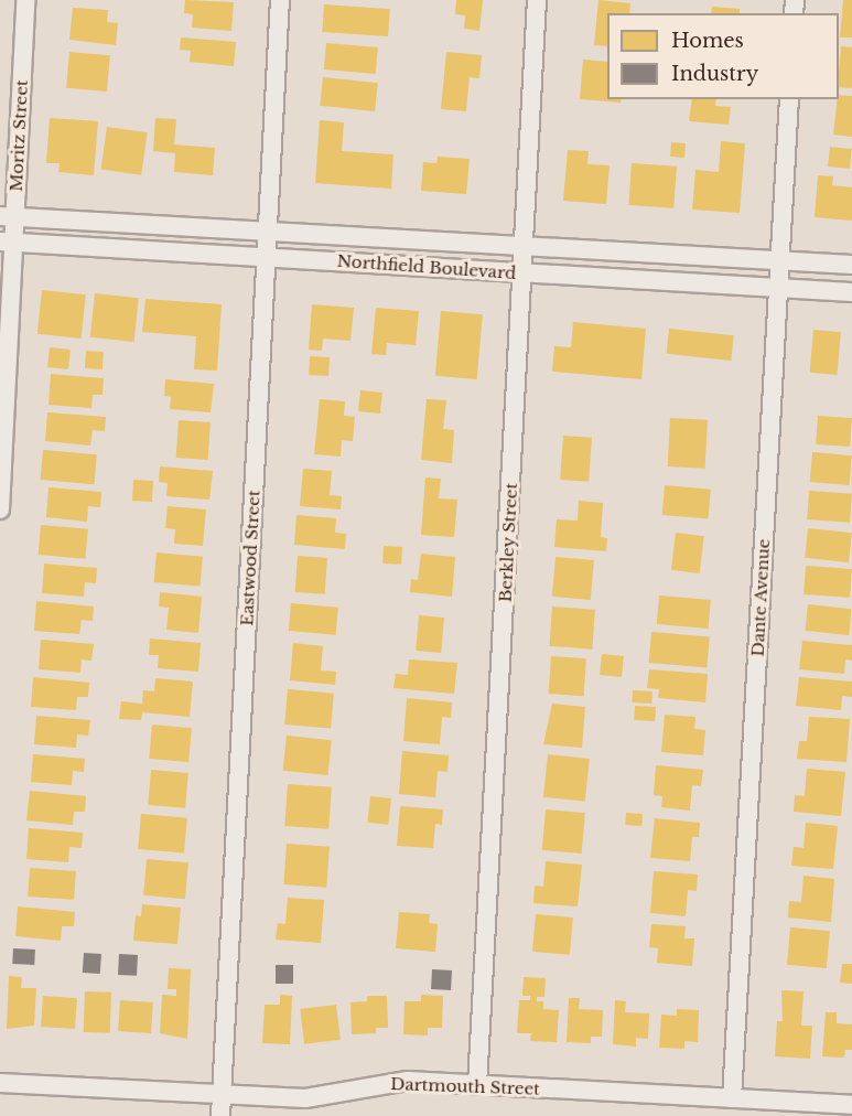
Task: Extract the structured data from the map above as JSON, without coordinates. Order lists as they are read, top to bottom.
{
  "streets": {
    "street": [
      "Moritz Street",
      "Northfield Boulevard",
      "Berkley Street",
      "Eastwood Street",
      "Dante Avenue",
      "Dartmouth Street"
    ]
  },
  "crossings": [
    ["Moritz Street", "Northfield Boulevard"],
    ["Northfield Boulevard", "Berkley Street"],
    ["Northfield Boulevard", "Eastwood Street"],
    ["Northfield Boulevard", "Dante Avenue"],
    ["Berkley Street", "Dartmouth Street"],
    ["Eastwood Street", "Dartmouth Street"],
    ["Dante Avenue", "Dartmouth Street"]
  ],
  "legend": ["Homes", "Industry"]
}
